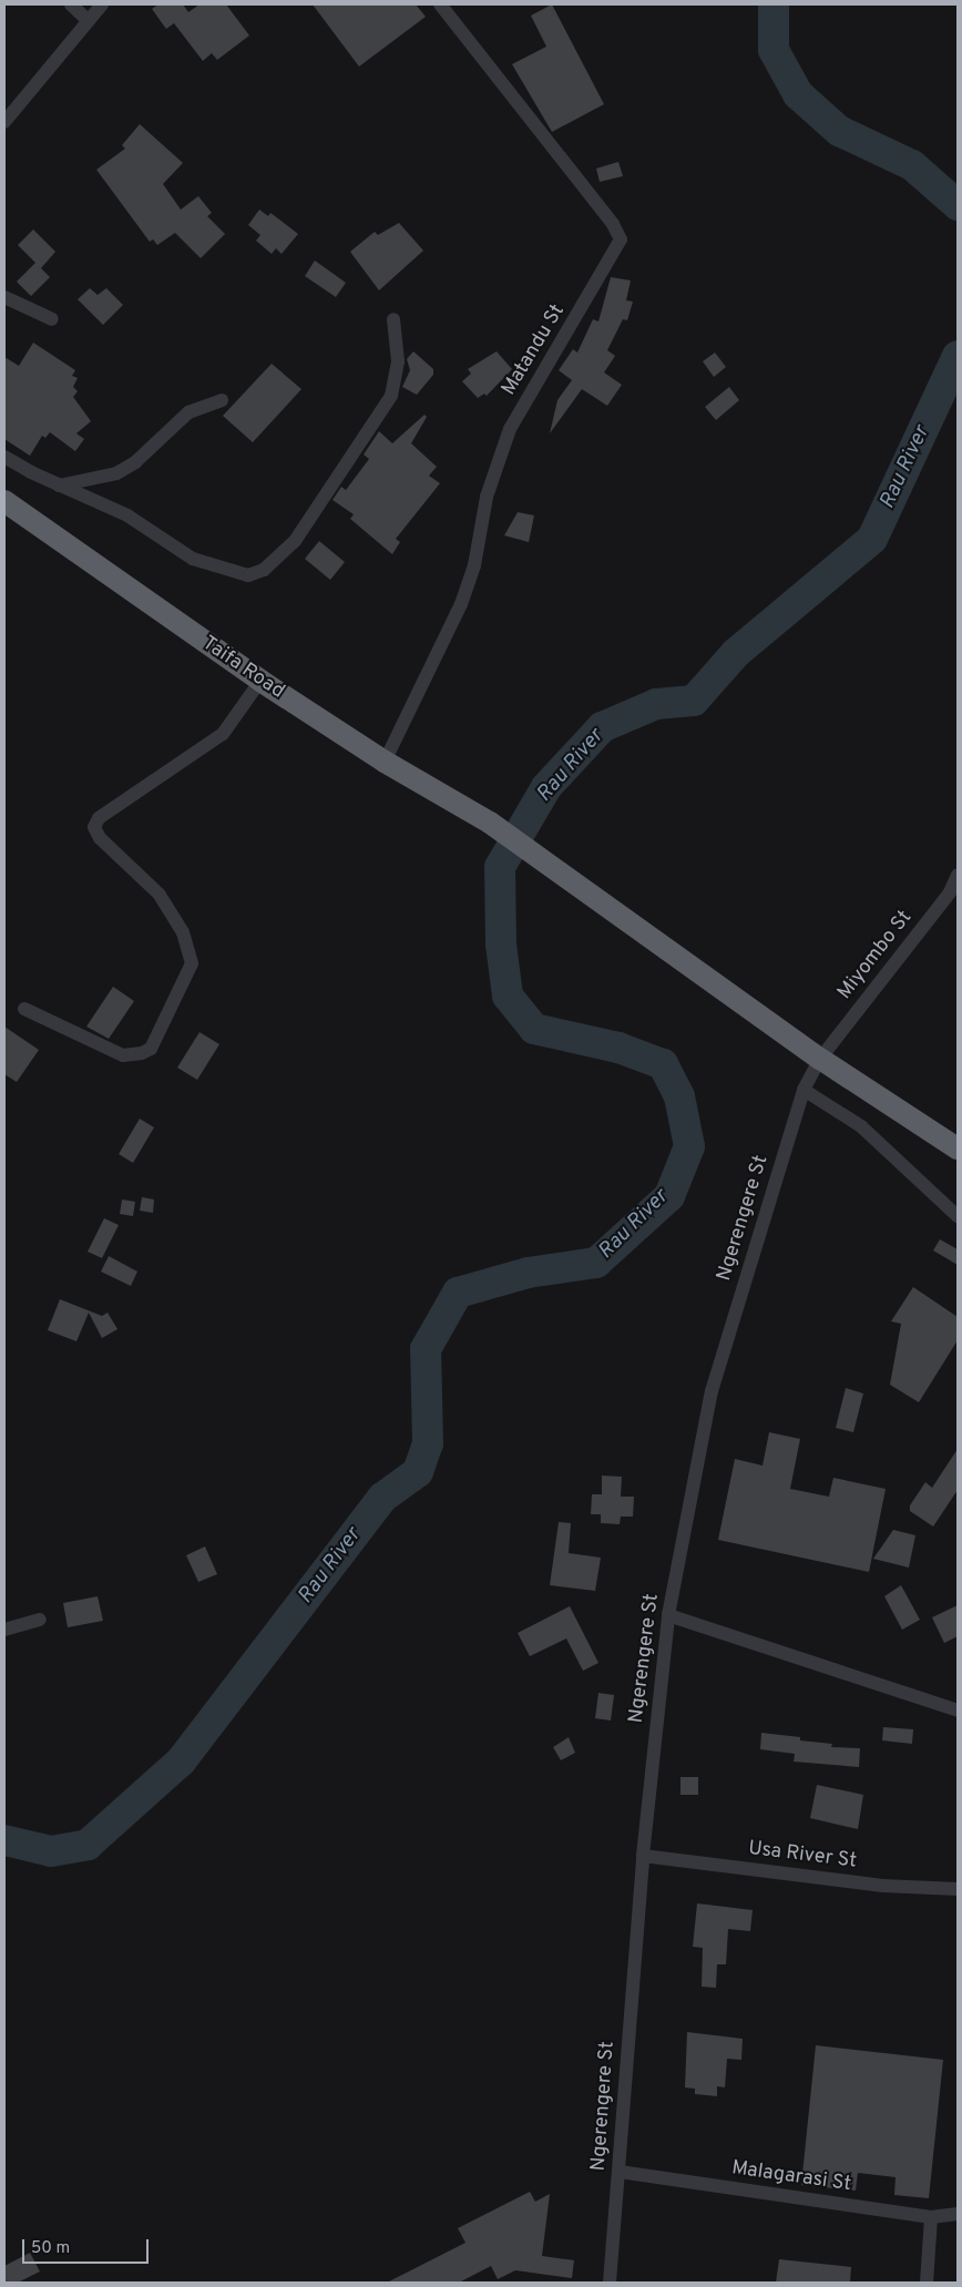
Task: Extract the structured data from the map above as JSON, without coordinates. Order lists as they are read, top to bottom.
{
  "streets": {
    "highway": ["Taifa Road"],
    "street": [
      "Matandu St",
      "Miyombo St",
      "Ngerengere St",
      "Usa River St",
      "Malagarasi St"
    ]
  },
  "crossings": [
    ["Matandu St", "Taifa Road"],
    ["Taifa Road", "Miyombo St"],
    ["Taifa Road", "Ngerengere St"],
    ["Miyombo St", "Ngerengere St"],
    ["Ngerengere St", "Usa River St"],
    ["Ngerengere St", "Malagarasi St"]
  ],
  "water": ["Rau River"],
  "scale_bar": "50 m"
}
